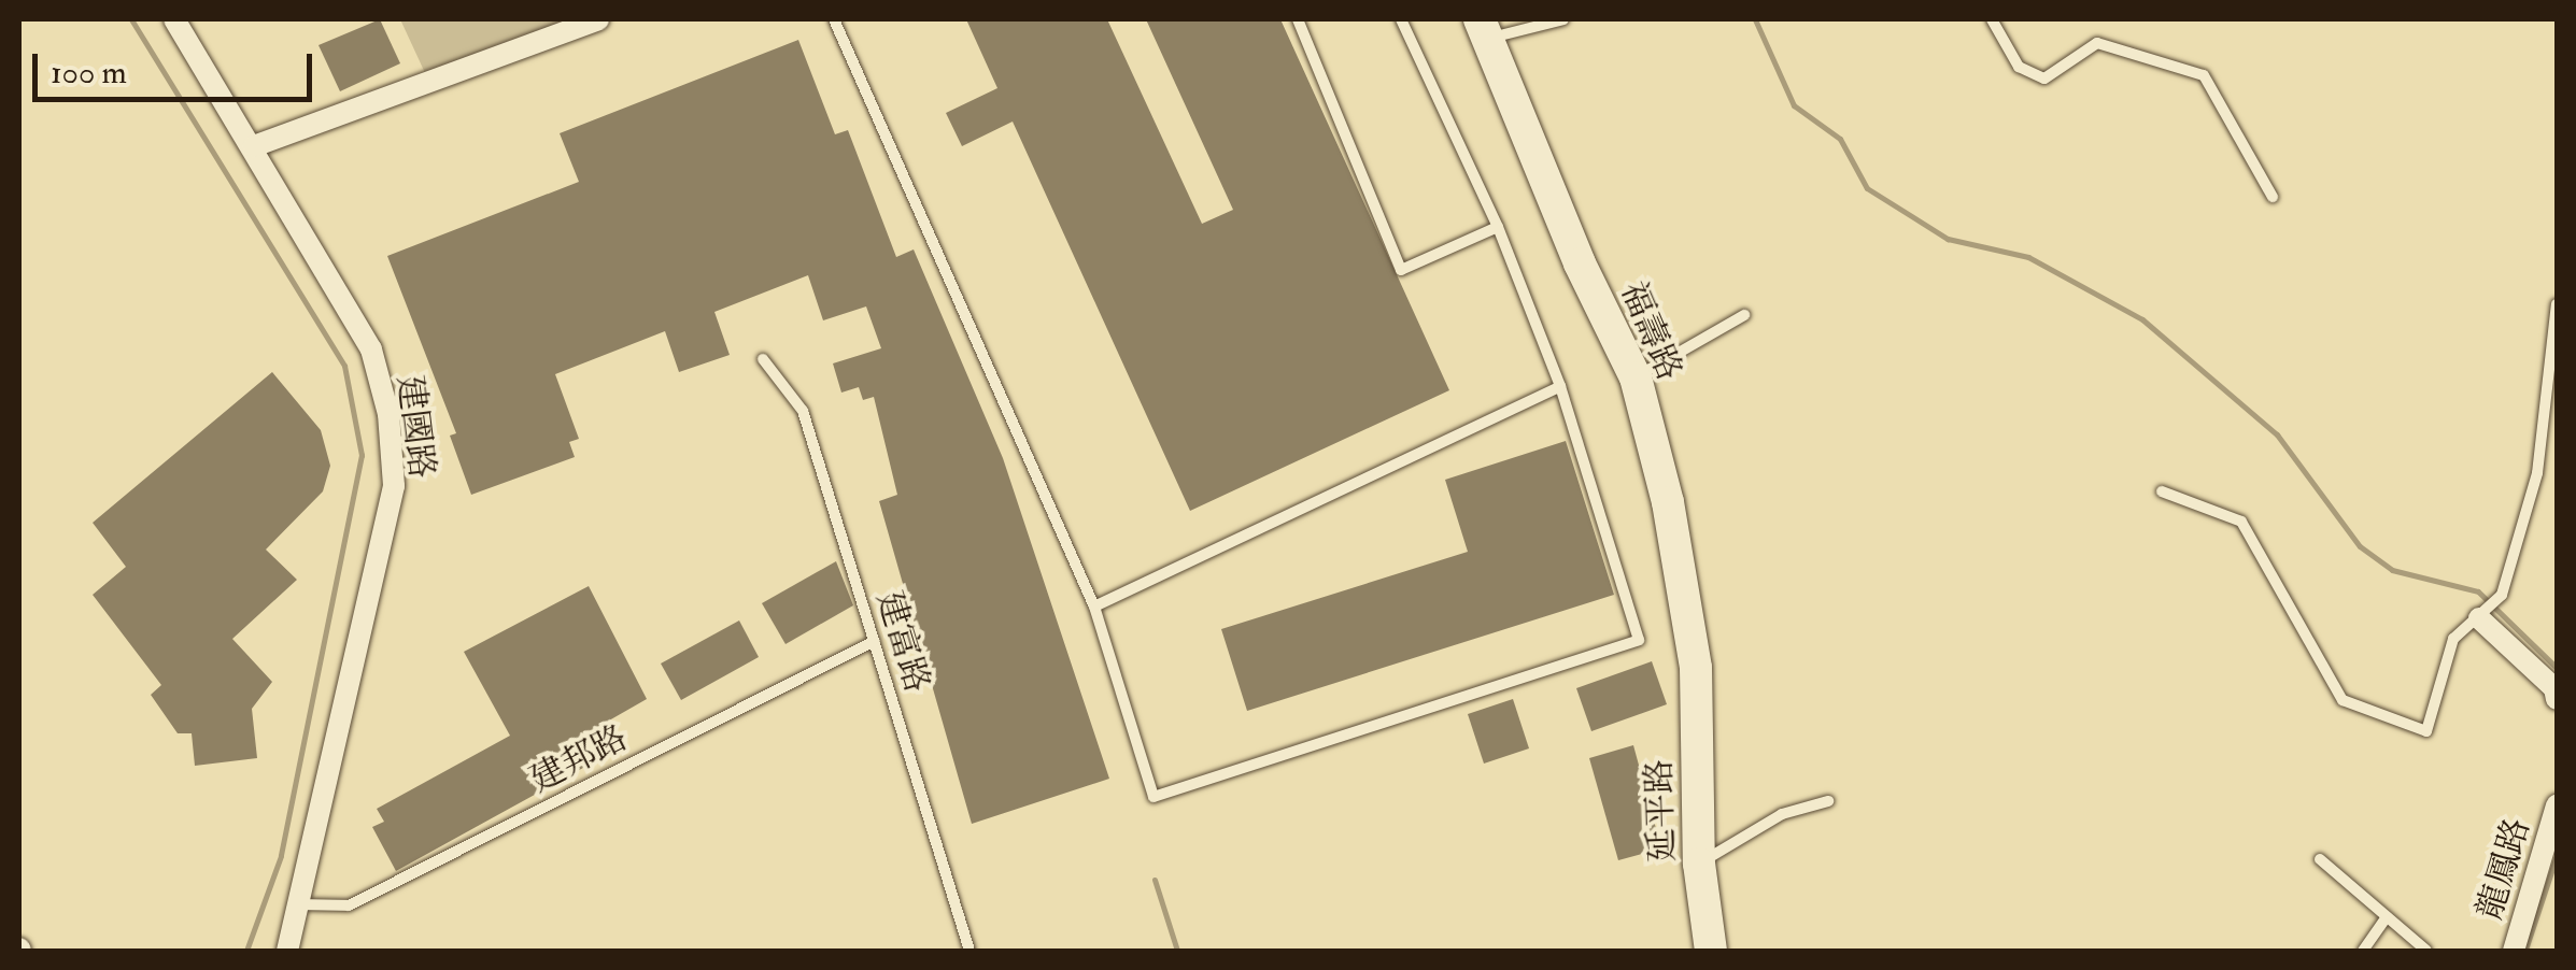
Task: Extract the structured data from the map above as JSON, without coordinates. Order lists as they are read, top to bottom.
{
  "streets": {
    "street": [
      "福壽路",
      "建國路",
      "延平路",
      "龍鳳路"
    ],
    "lane": ["建富路", "建邦路"]
  },
  "crossings": [
    ["福壽路", "延平路"],
    ["建國路", "建邦路"],
    ["建富路", "建邦路"]
  ],
  "scale_bar": "100 m"
}
